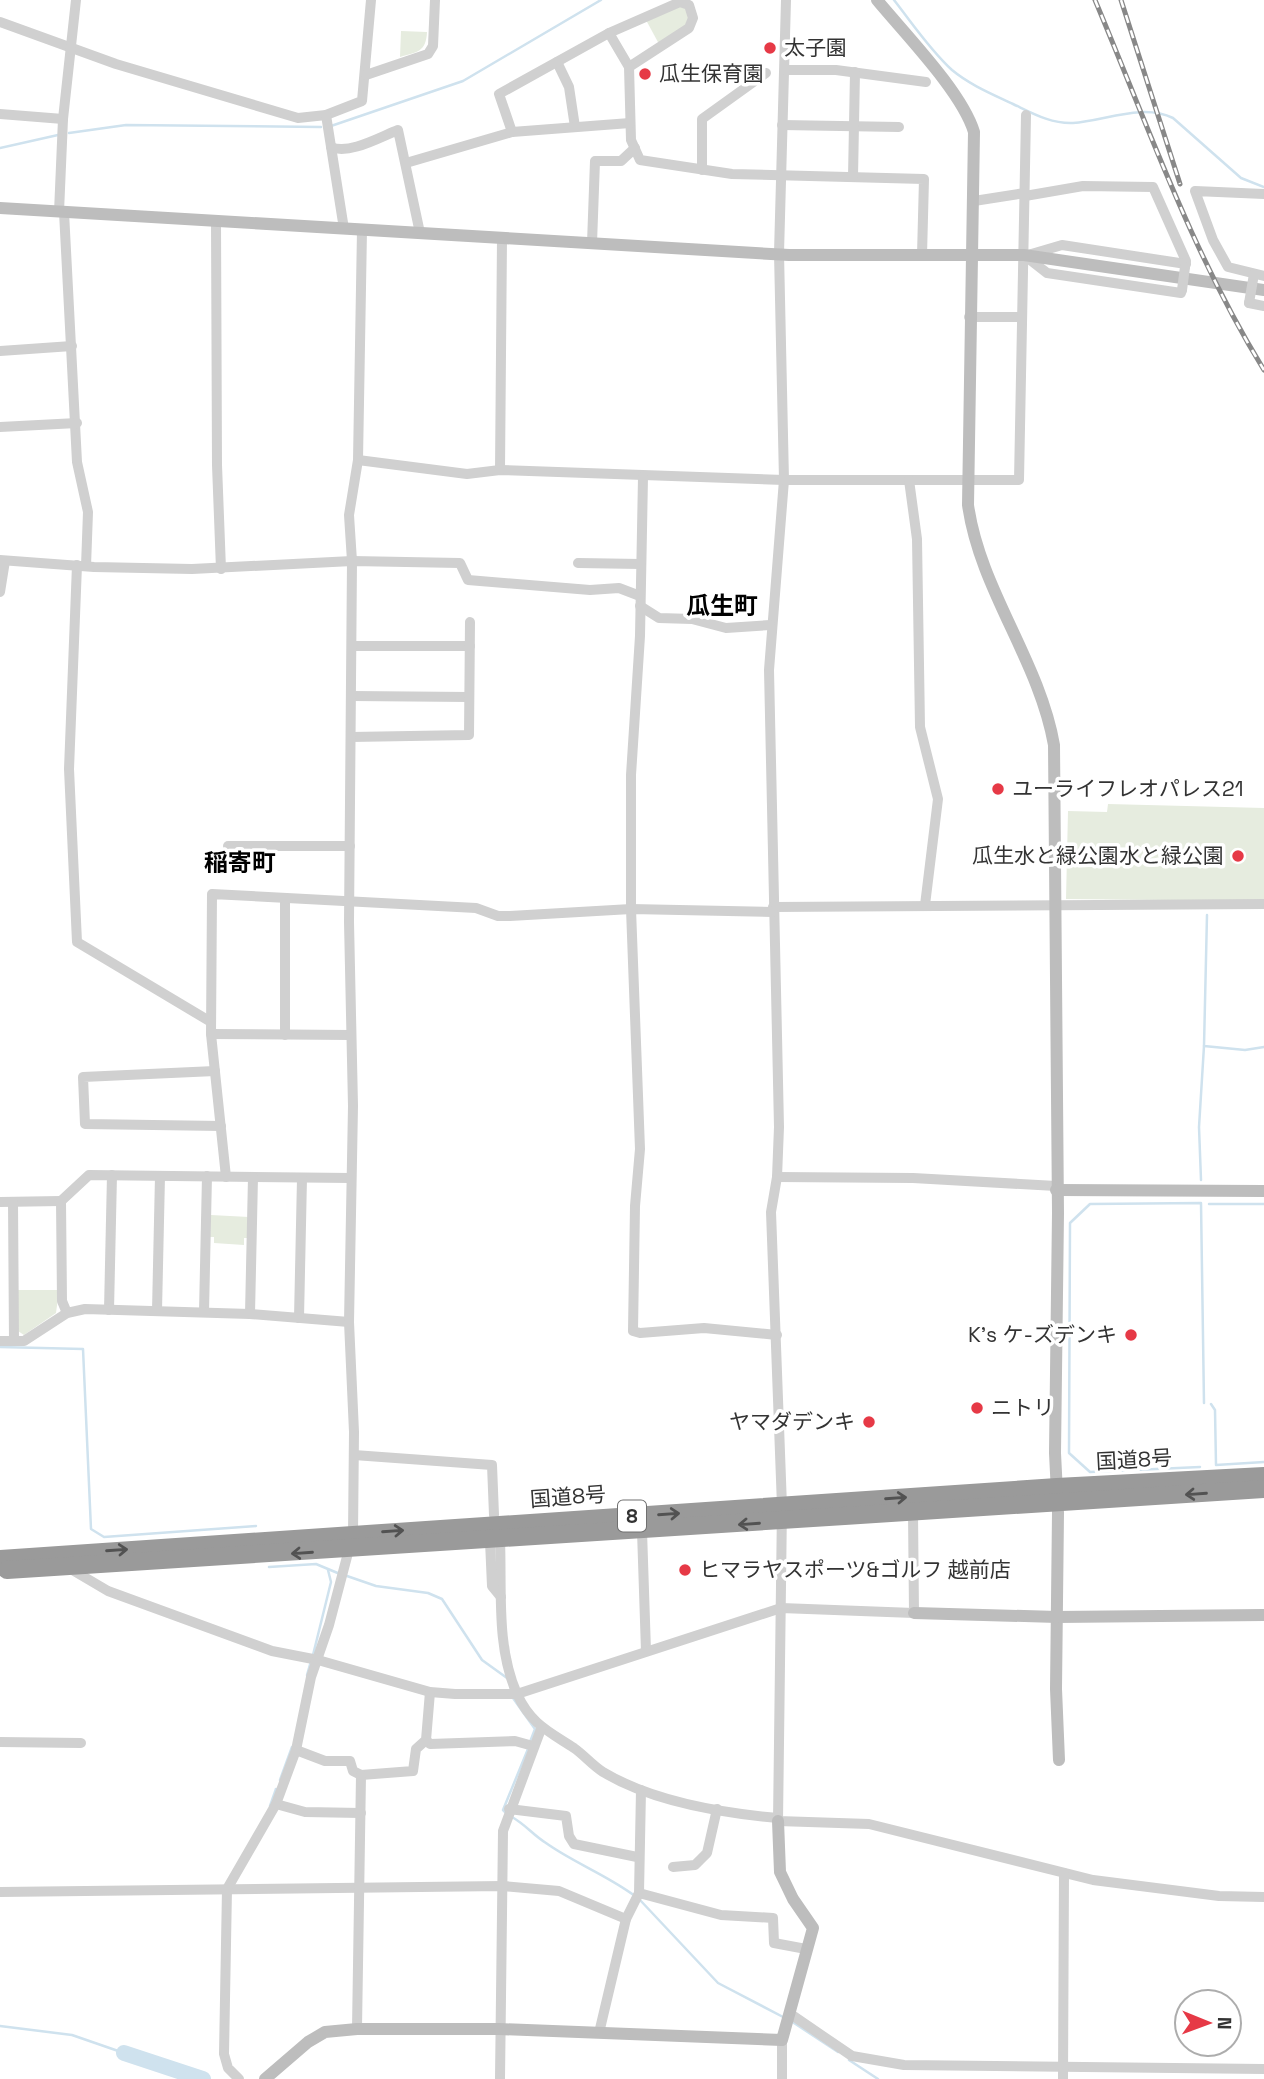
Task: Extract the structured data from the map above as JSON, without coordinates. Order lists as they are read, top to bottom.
{
  "streets": {
    "highway": ["国道8号", "8"]
  },
  "districts": ["瓜生町", "稲寄町"],
  "places": [
    "太子園",
    "瓜生保育園",
    "ユーライフレオパレス21",
    "瓜生水と緑公園水と緑公園",
    "K's ケ-ズデンキ",
    "ニトリ",
    "ヤマダデンキ",
    "ヒマラヤスポーツ&ゴルフ 越前店"
  ],
  "north": "right"
}
